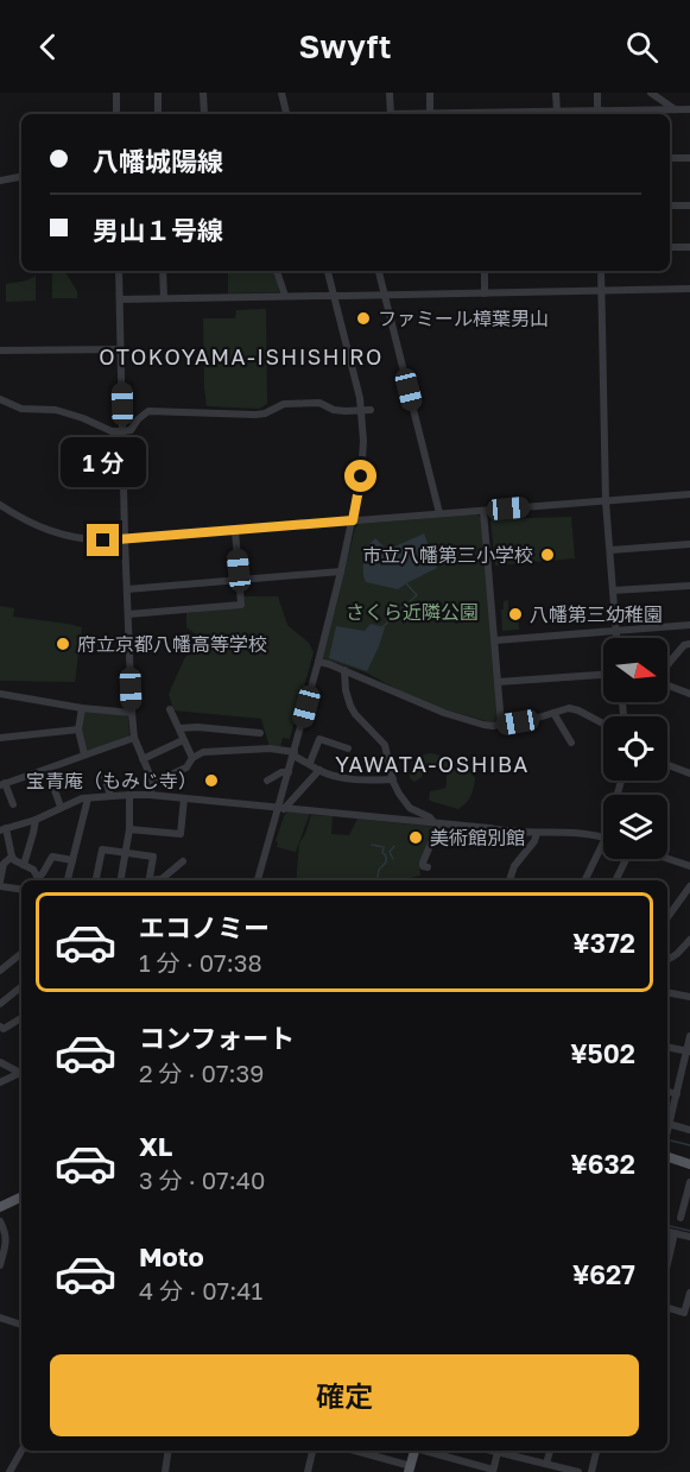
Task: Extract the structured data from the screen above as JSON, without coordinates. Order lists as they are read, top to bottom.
{
  "districts": ["OTOKOYAMA-ISHISHIRO", "YAWATA-OSHIBA"],
  "parks": ["さくら近隣公園"],
  "places": [
    "ファミール樟葉男山",
    "市立八幡第三小学校",
    "八幡第三幼稚園",
    "府立京都八幡高等学校",
    "宝青庵（もみじ寺）",
    "美術館別館"
  ],
  "north": "right",
  "page": {
    "header": "Swyft",
    "banner": ["八幡城陽線", "男山１号線"],
    "bubble": "1 分",
    "list": [
      {
        "name": "エコノミー",
        "note": "1 分 · 07:38",
        "value": "¥372"
      },
      {
        "name": "コンフォート",
        "note": "2 分 · 07:39",
        "value": "¥502"
      },
      {
        "name": "XL",
        "note": "3 分 · 07:40",
        "value": "¥632"
      },
      {
        "name": "Moto",
        "note": "4 分 · 07:41",
        "value": "¥627"
      }
    ],
    "buttons": "確定"
  }
}
